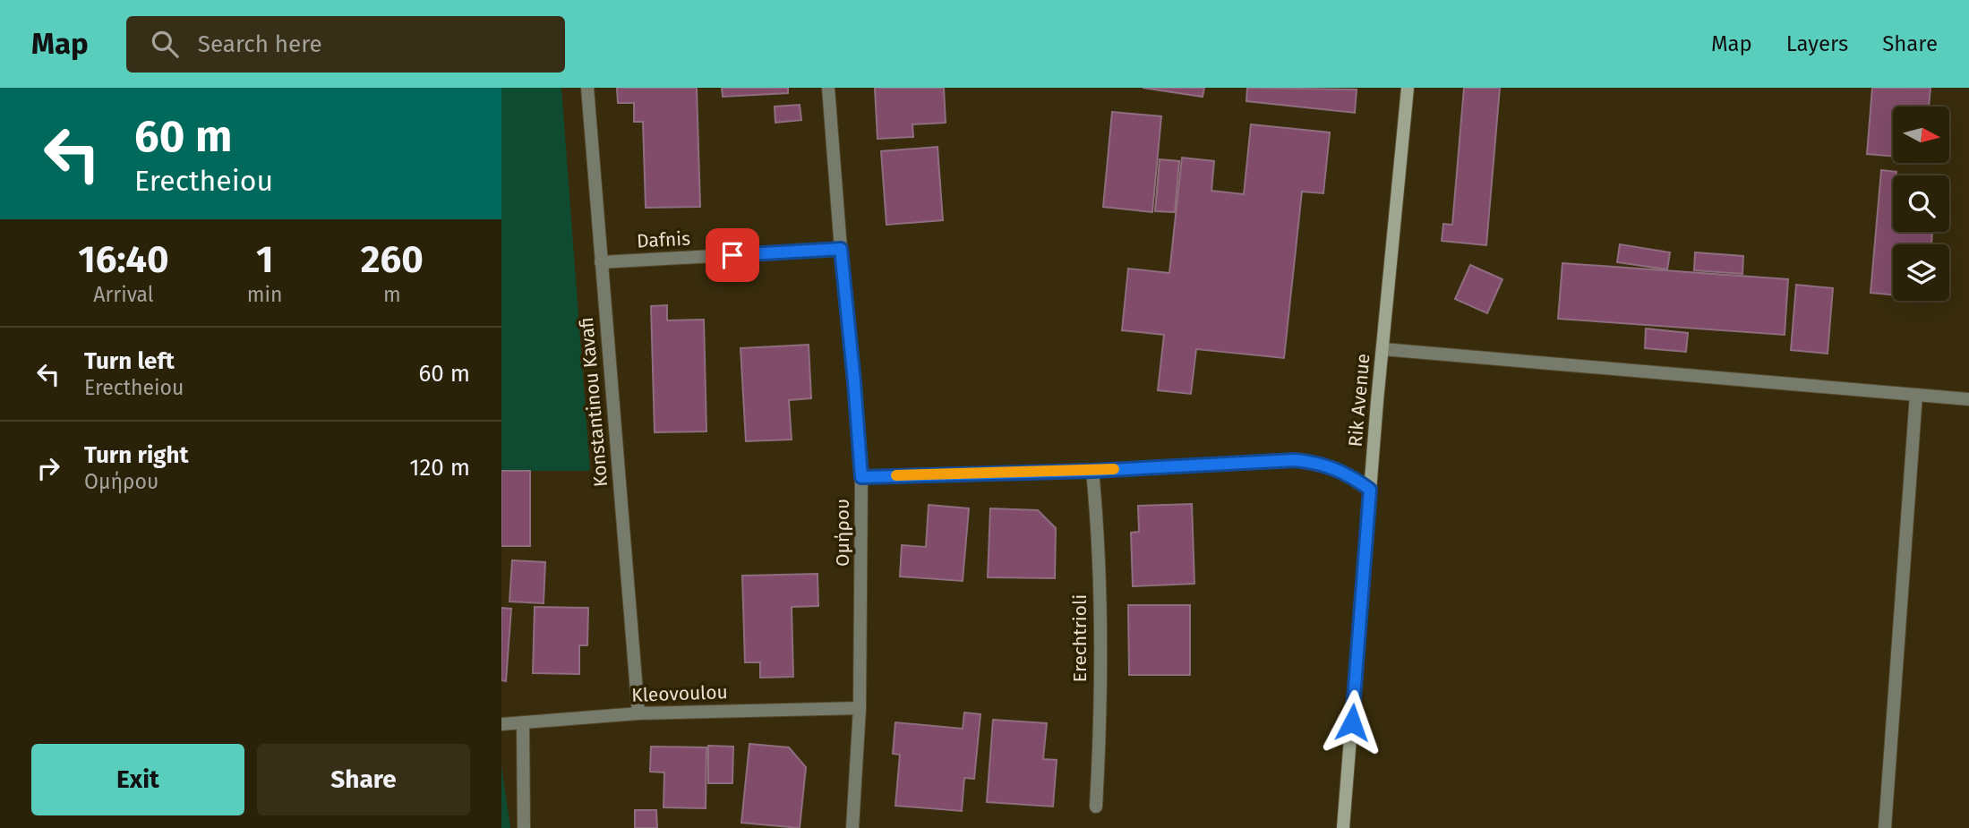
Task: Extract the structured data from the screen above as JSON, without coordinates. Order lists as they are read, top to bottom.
{
  "streets": {
    "main road": ["Rik Avenue"],
    "street": [
      "Dafnis",
      "Konstantinou Kavafi",
      "Ομήρου",
      "Erechtrioli",
      "Kleovoulou"
    ]
  },
  "crossings": [
    ["Dafnis", "Konstantinou Kavafi"],
    ["Dafnis", "Ομήρου"],
    ["Konstantinou Kavafi", "Kleovoulou"],
    ["Ομήρου", "Kleovoulou"]
  ],
  "north": "right",
  "page": {
    "header": "Map",
    "search": "Search here",
    "nav": ["Map", "Layers", "Share"],
    "turn": ["60 m", "Erectheiou"],
    "eta": [
      "16:40",
      "Arrival",
      "1",
      "min",
      "260",
      "m"
    ],
    "list": [
      {
        "name": "Turn left",
        "note": "Erectheiou",
        "value": "60 m"
      },
      {
        "name": "Turn right",
        "note": "Ομήρου",
        "value": "120 m"
      }
    ],
    "buttons": ["Exit", "Share"]
  }
}
